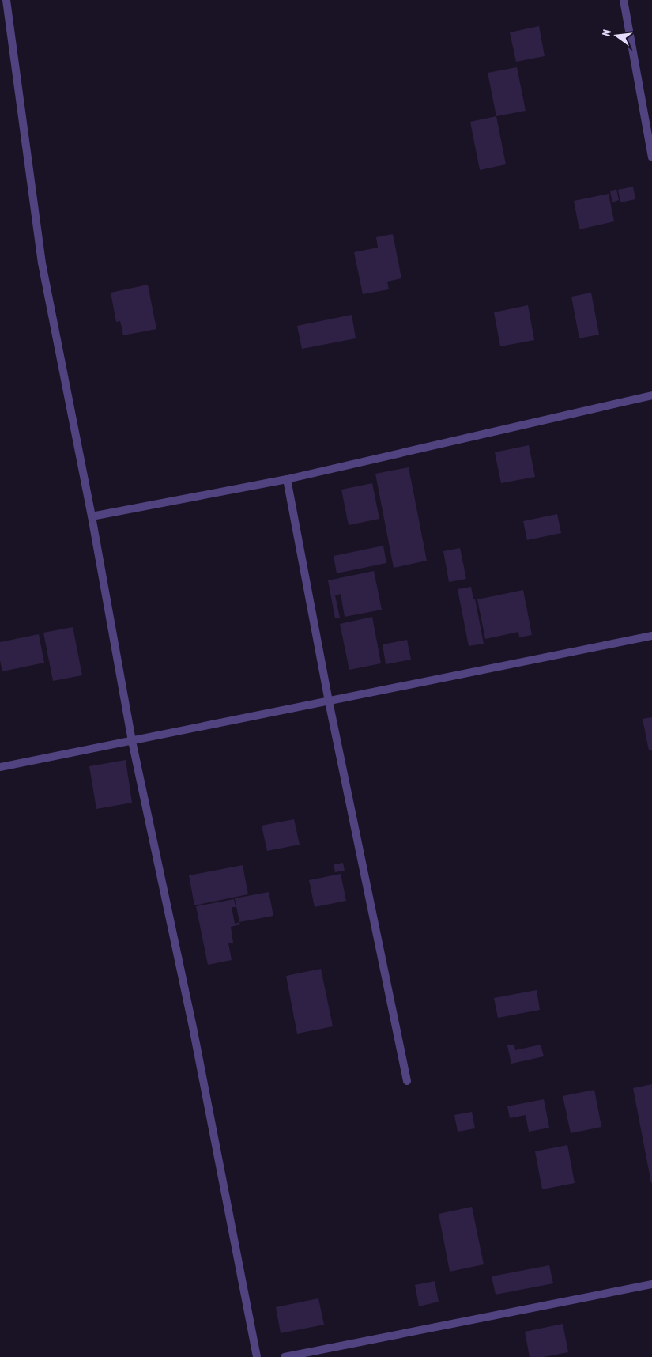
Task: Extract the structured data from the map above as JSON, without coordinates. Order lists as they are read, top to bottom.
{
  "north": "left"
}
